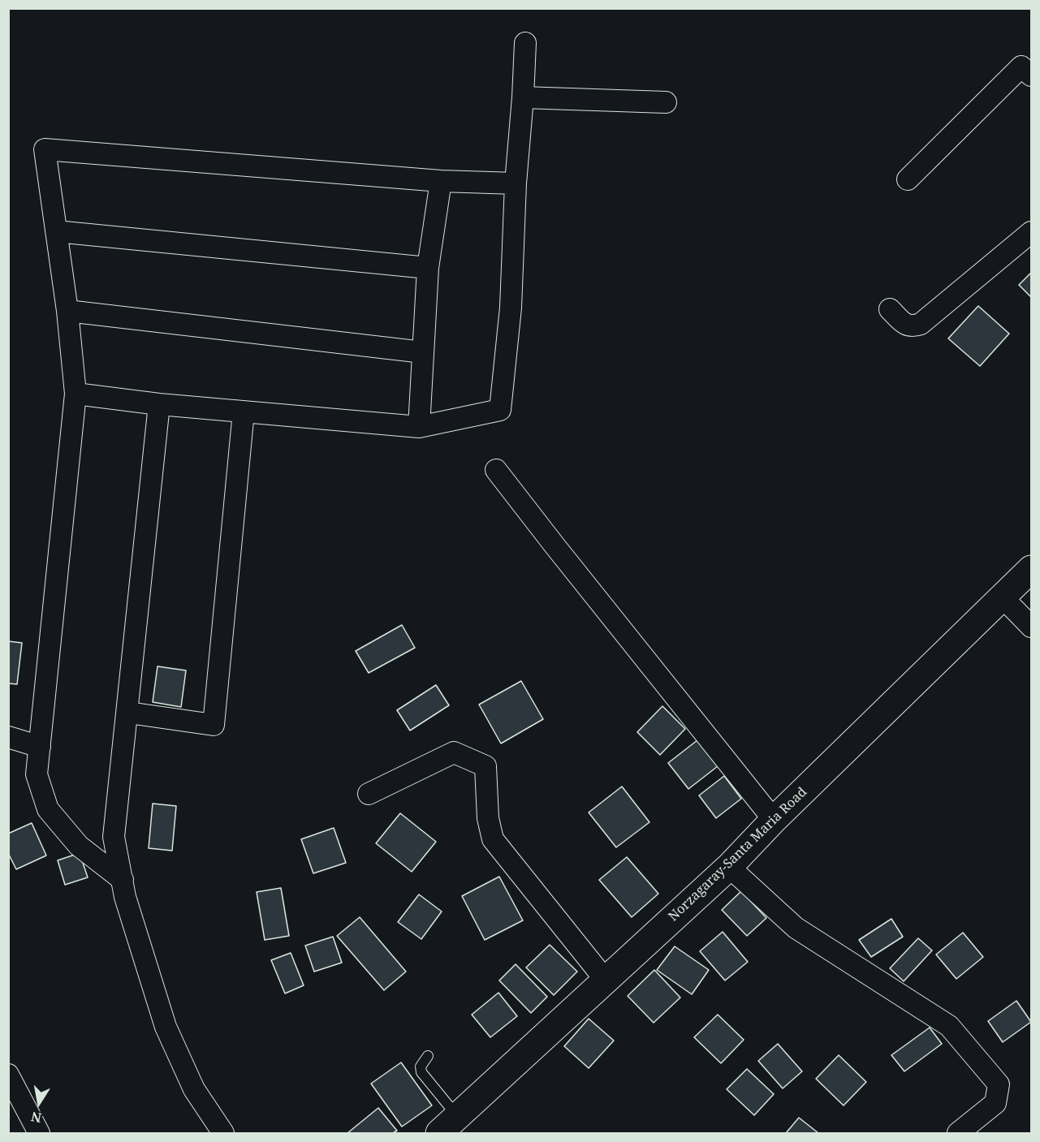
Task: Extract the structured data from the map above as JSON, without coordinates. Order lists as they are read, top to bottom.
{
  "streets": {
    "main road": ["Norzagaray-Santa Maria Road"]
  },
  "north": "bottom"
}
